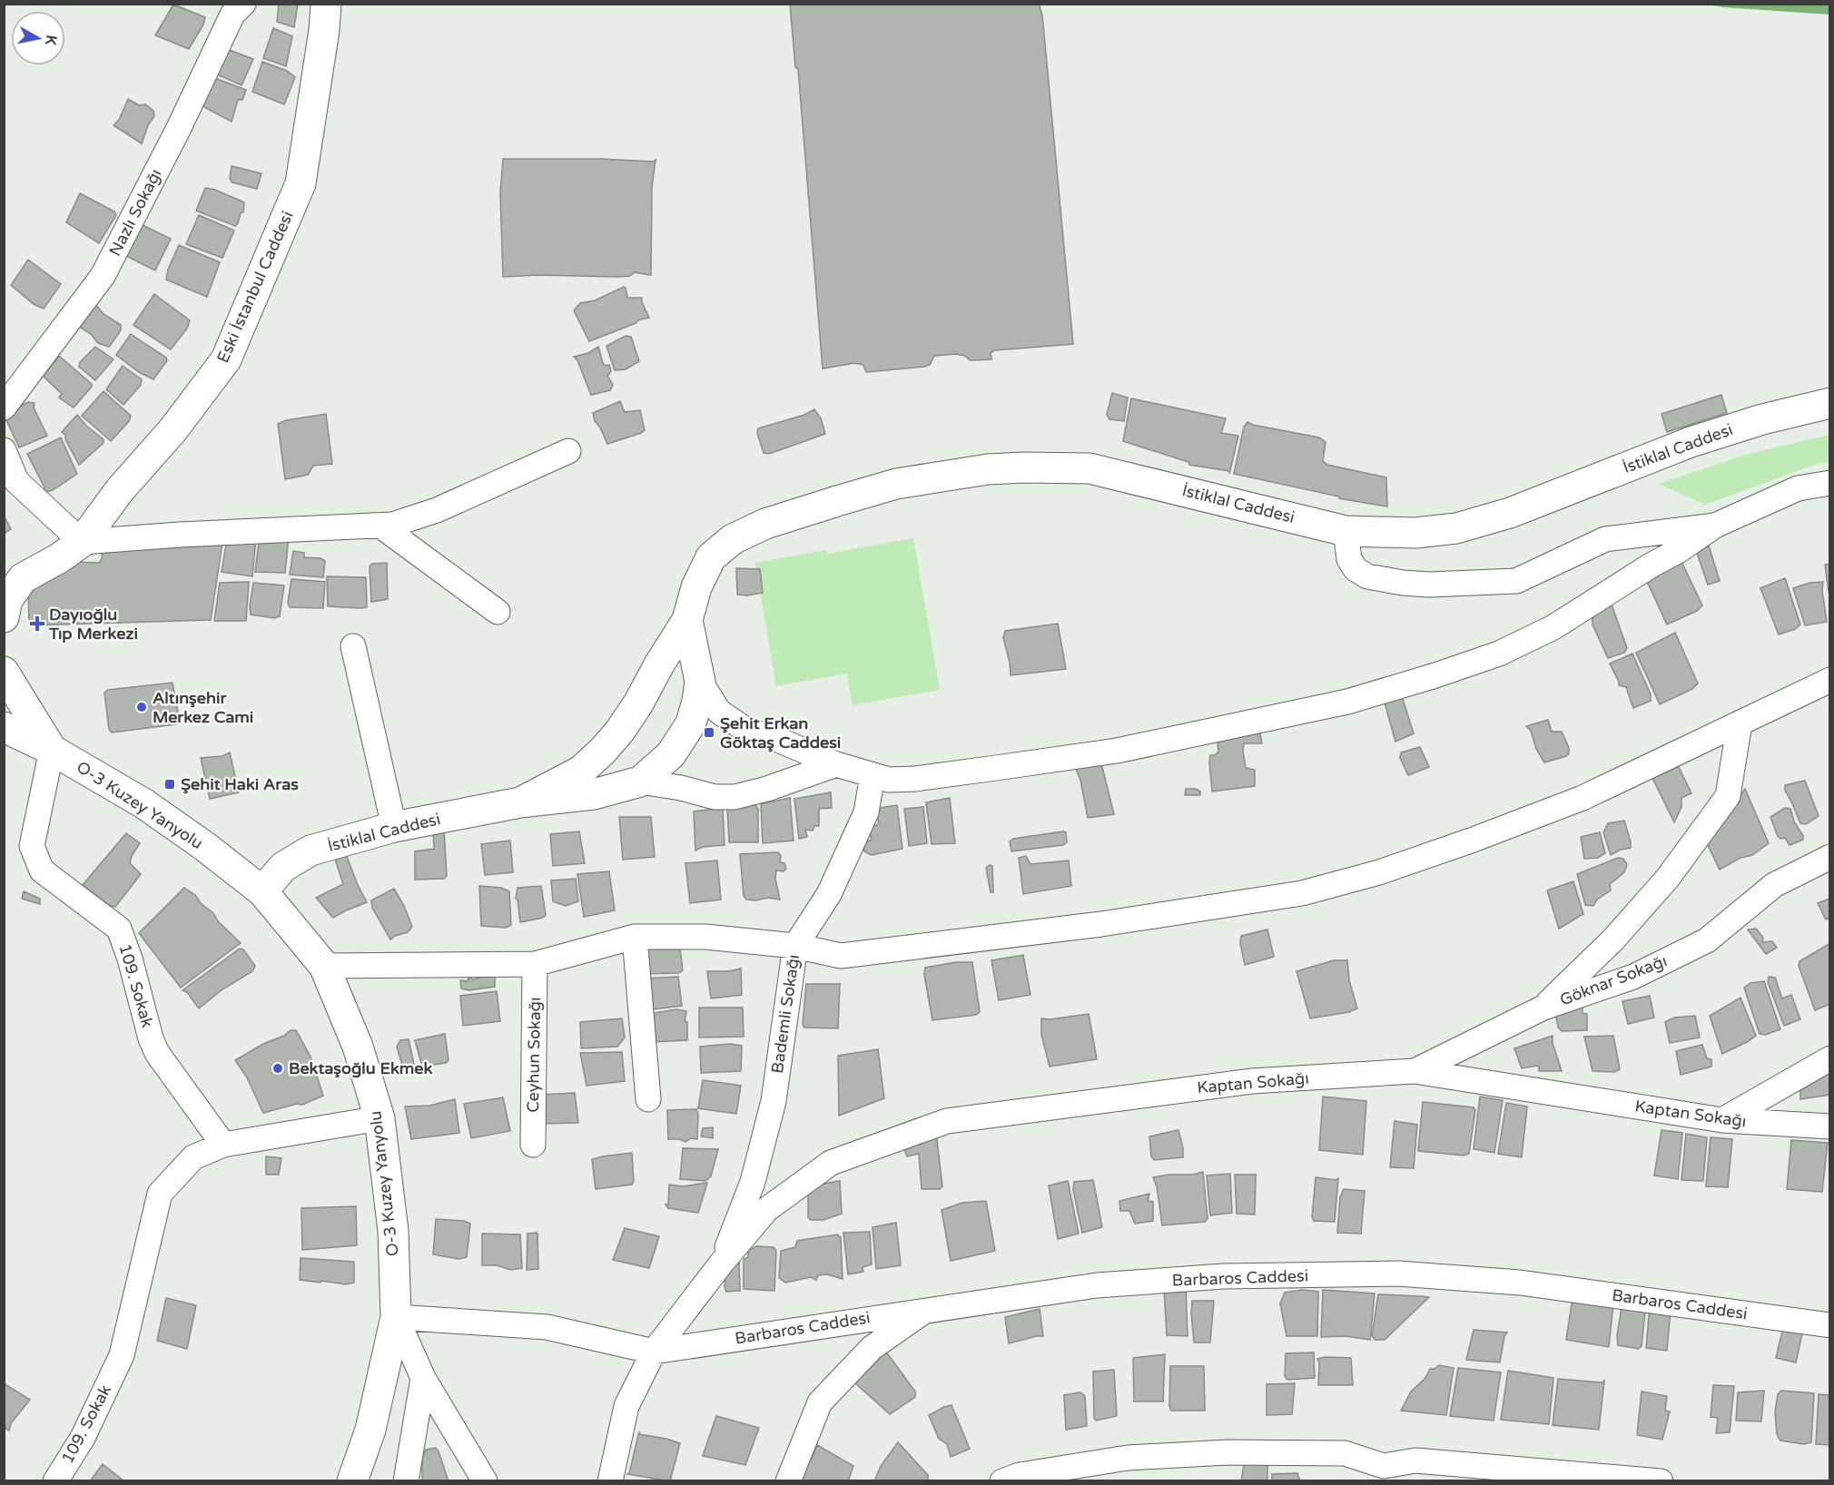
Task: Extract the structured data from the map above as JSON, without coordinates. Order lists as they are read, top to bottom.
{
  "streets": {
    "main road": ["Eski İstanbul Caddesi", "İstiklal Caddesi", "O-3 Kuzey Yanyolu"],
    "street": [
      "Nazlı Sokağı",
      "Göknar Sokağı",
      "109. Sokak",
      "Bademli Sokağı",
      "Ceyhun Sokağı",
      "Kaptan Sokağı",
      "Barbaros Caddesi"
    ]
  },
  "crossings": [
    ["İstiklal Caddesi", "O-3 Kuzey Yanyolu"],
    ["O-3 Kuzey Yanyolu", "109. Sokak"],
    ["Göknar Sokağı", "Kaptan Sokağı"],
    ["Bademli Sokağı", "Kaptan Sokağı"]
  ],
  "places": {
    "health": ["Dayıoğlu Tıp Merkezi"],
    "other": ["Altınşehir Merkez Cami", "Bektaşoğlu Ekmek"],
    "transit": ["Şehit Erkan Göktaş Caddesi", "Şehit Haki Aras"]
  },
  "north": "right"
}
